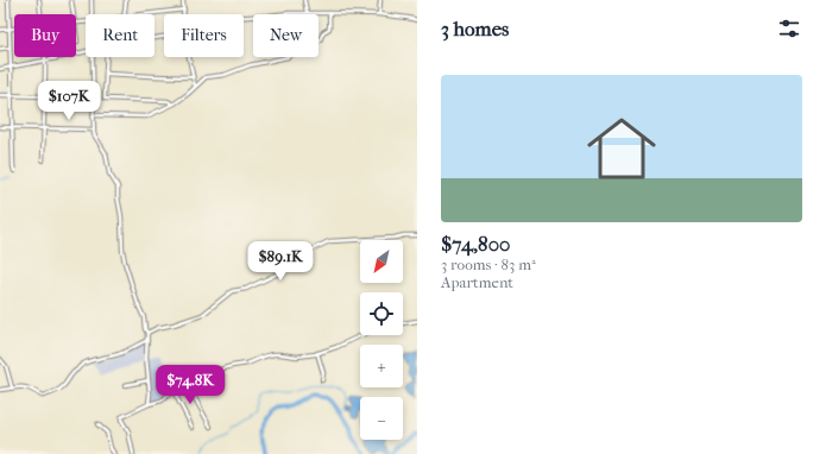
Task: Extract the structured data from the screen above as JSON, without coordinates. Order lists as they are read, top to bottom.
{
  "north": "bottom left",
  "page": {
    "heading": "3 homes",
    "chip": [
      "Buy",
      "Rent",
      "Filters",
      "New"
    ],
    "list": [
      {
        "name": "$74,800",
        "note": "3 rooms · 83 m² · Apartment"
      }
    ],
    "price": ["$107K", "$89.1K", "$74.8K"],
    "map_buttons": ["+", "−"]
  }
}
